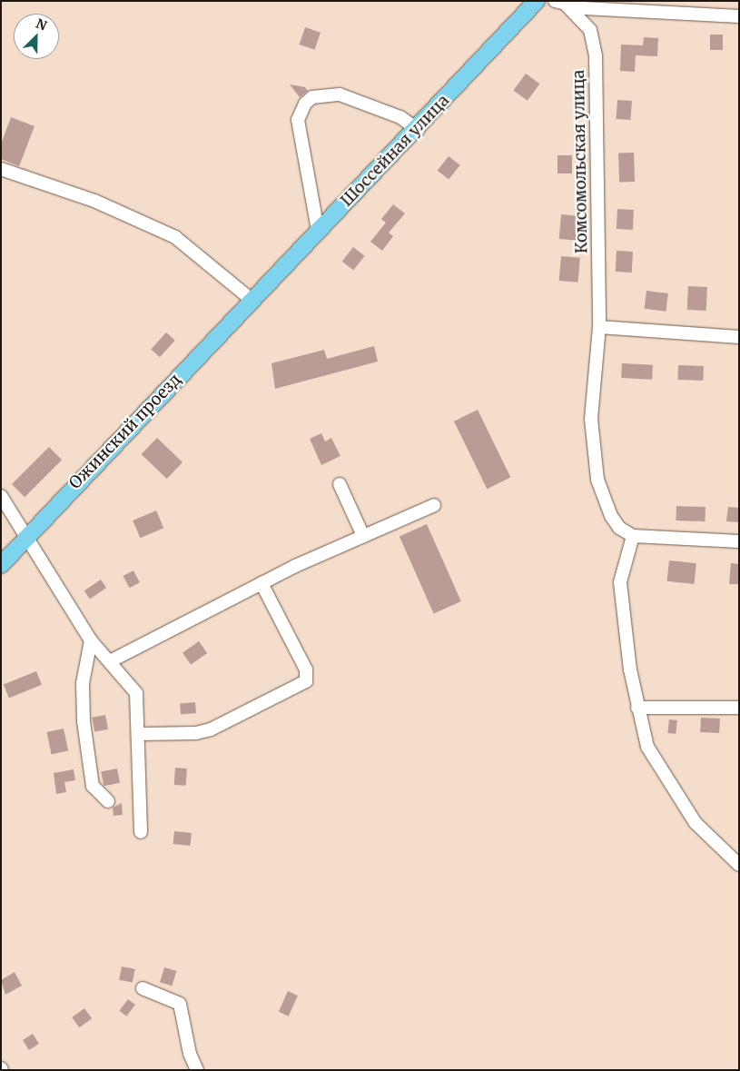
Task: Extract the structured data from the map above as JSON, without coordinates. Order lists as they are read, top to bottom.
{
  "streets": {
    "main road": ["Шоссейная улица", "Ожинский проезд"],
    "street": ["Комсомольская улица"]
  },
  "crossings": [
    ["Шоссейная улица", "Ожинский проезд"]
  ],
  "north": "top right"
}
